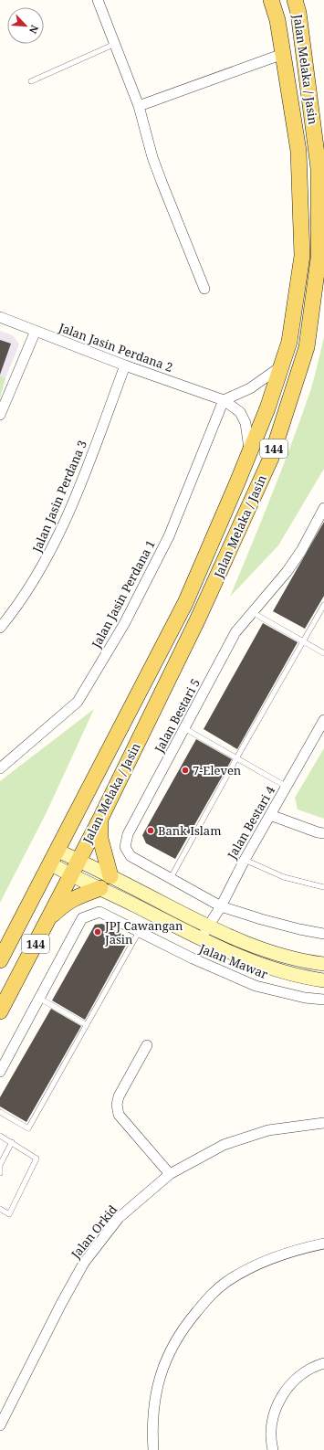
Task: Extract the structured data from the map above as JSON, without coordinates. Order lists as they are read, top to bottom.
{
  "streets": {
    "main road": ["Jalan Melaka / Jasin", "144"],
    "street": [
      "Jalan Jasin Perdana 2",
      "Jalan Jasin Perdana 3",
      "Jalan Jasin Perdana 1",
      "Jalan Bestari 5",
      "Jalan Bestari 4",
      "Jalan Mawar",
      "Jalan Orkid"
    ]
  },
  "crossings": [
    ["Jalan Melaka / Jasin", "Jalan Jasin Perdana 2"],
    ["Jalan Jasin Perdana 2", "Jalan Jasin Perdana 3"],
    ["Jalan Jasin Perdana 2", "Jalan Jasin Perdana 1"],
    ["Jalan Bestari 5", "Jalan Bestari 4"]
  ],
  "places": ["7-Eleven", "Bank Islam", "JPJ Cawangan Jasin"],
  "north": "bottom right"
}
